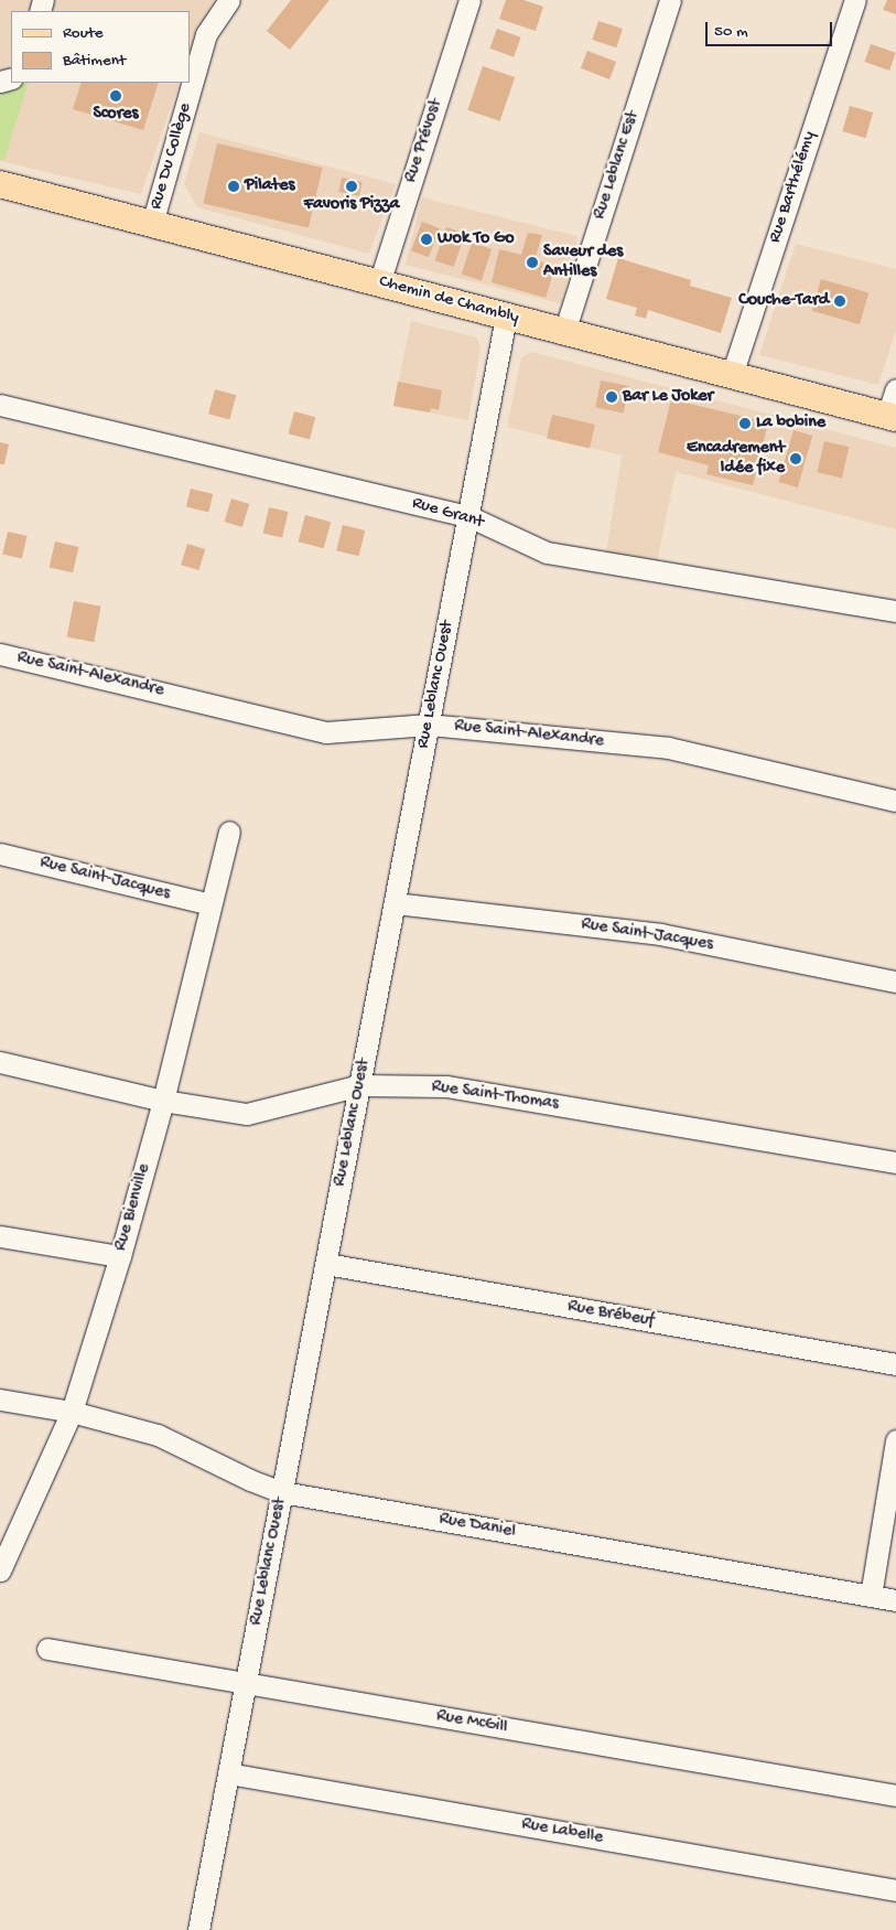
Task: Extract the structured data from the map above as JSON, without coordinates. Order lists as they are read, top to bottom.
{
  "streets": {
    "main road": ["Chemin de Chambly"],
    "street": [
      "Rue Prévost",
      "Rue Du Collège",
      "Rue Leblanc Est",
      "Rue Barthélémy",
      "Rue Grant",
      "Rue Saint-Alexandre",
      "Rue Leblanc Ouest",
      "Rue Saint-Jacques",
      "Rue Saint-Thomas",
      "Rue Bienville",
      "Rue Brébeuf",
      "Rue Daniel",
      "Rue McGill",
      "Rue Labelle"
    ]
  },
  "crossings": [
    ["Rue Prévost", "Chemin de Chambly"],
    ["Rue Du Collège", "Chemin de Chambly"],
    ["Rue Leblanc Est", "Chemin de Chambly"],
    ["Rue Barthélémy", "Chemin de Chambly"],
    ["Chemin de Chambly", "Rue Leblanc Ouest"],
    ["Rue Grant", "Rue Leblanc Ouest"],
    ["Rue Saint-Alexandre", "Rue Leblanc Ouest"],
    ["Rue Leblanc Ouest", "Rue Saint-Jacques"],
    ["Rue Leblanc Ouest", "Rue Saint-Thomas"],
    ["Rue Leblanc Ouest", "Rue Brébeuf"],
    ["Rue Leblanc Ouest", "Rue Daniel"],
    ["Rue Leblanc Ouest", "Rue McGill"],
    ["Rue Leblanc Ouest", "Rue Labelle"],
    ["Rue Saint-Jacques", "Rue Bienville"],
    ["Rue Saint-Thomas", "Rue Bienville"],
    ["Rue Bienville", "Rue Daniel"]
  ],
  "places": [
    "Scores",
    "Pilates",
    "Favoris Pizza",
    "Wok To Go",
    "Saveur des Antilles",
    "Couche-Tard",
    "Bar Le Joker",
    "La bobine",
    "Encadrement Idée fixe"
  ],
  "legend": ["Route", "Bâtiment"],
  "scale_bar": "50 m"
}
